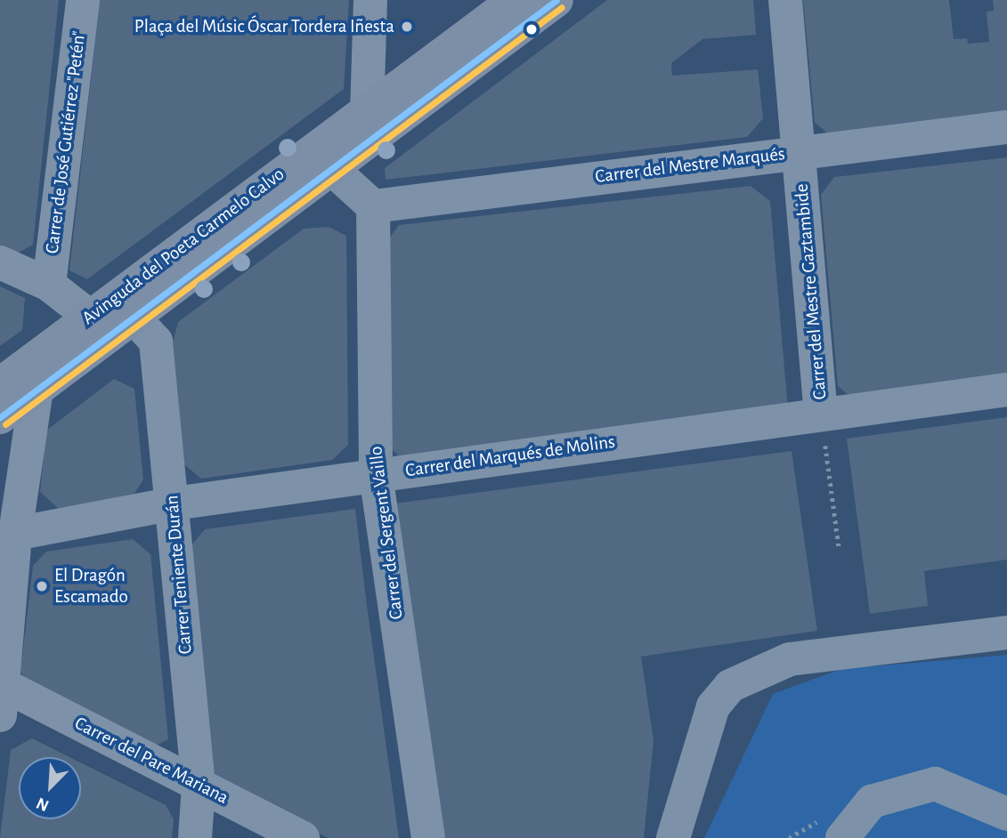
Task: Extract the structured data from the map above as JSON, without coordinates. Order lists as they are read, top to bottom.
{
  "streets": {
    "main road": ["Avinguda del Poeta Carmelo Calvo"],
    "street": [
      "Carrer de José Gutiérrez \"Petén\"",
      "Carrer del Mestre Marqués",
      "Carrer del Mestre Gaztambide",
      "Carrer del Marqués de Molins",
      "Carrer del Sergent Vaillo",
      "Carrer Teniente Durán",
      "Carrer del Pare Mariana"
    ]
  },
  "crossings": [
    ["Carrer del Mestre Marqués", "Carrer del Mestre Gaztambide"],
    ["Carrer del Mestre Marqués", "Carrer del Sergent Vaillo"],
    ["Avinguda del Poeta Carmelo Calvo", "Carrer Teniente Durán"],
    ["Carrer del Mestre Gaztambide", "Carrer del Marqués de Molins"],
    ["Carrer del Marqués de Molins", "Carrer del Sergent Vaillo"],
    ["Carrer del Marqués de Molins", "Carrer Teniente Durán"],
    ["Carrer Teniente Durán", "Carrer del Pare Mariana"]
  ],
  "places": ["Plaça del Músic Óscar Tordera Iñesta", "El Dragón Escamado"],
  "north": "bottom left"
}
